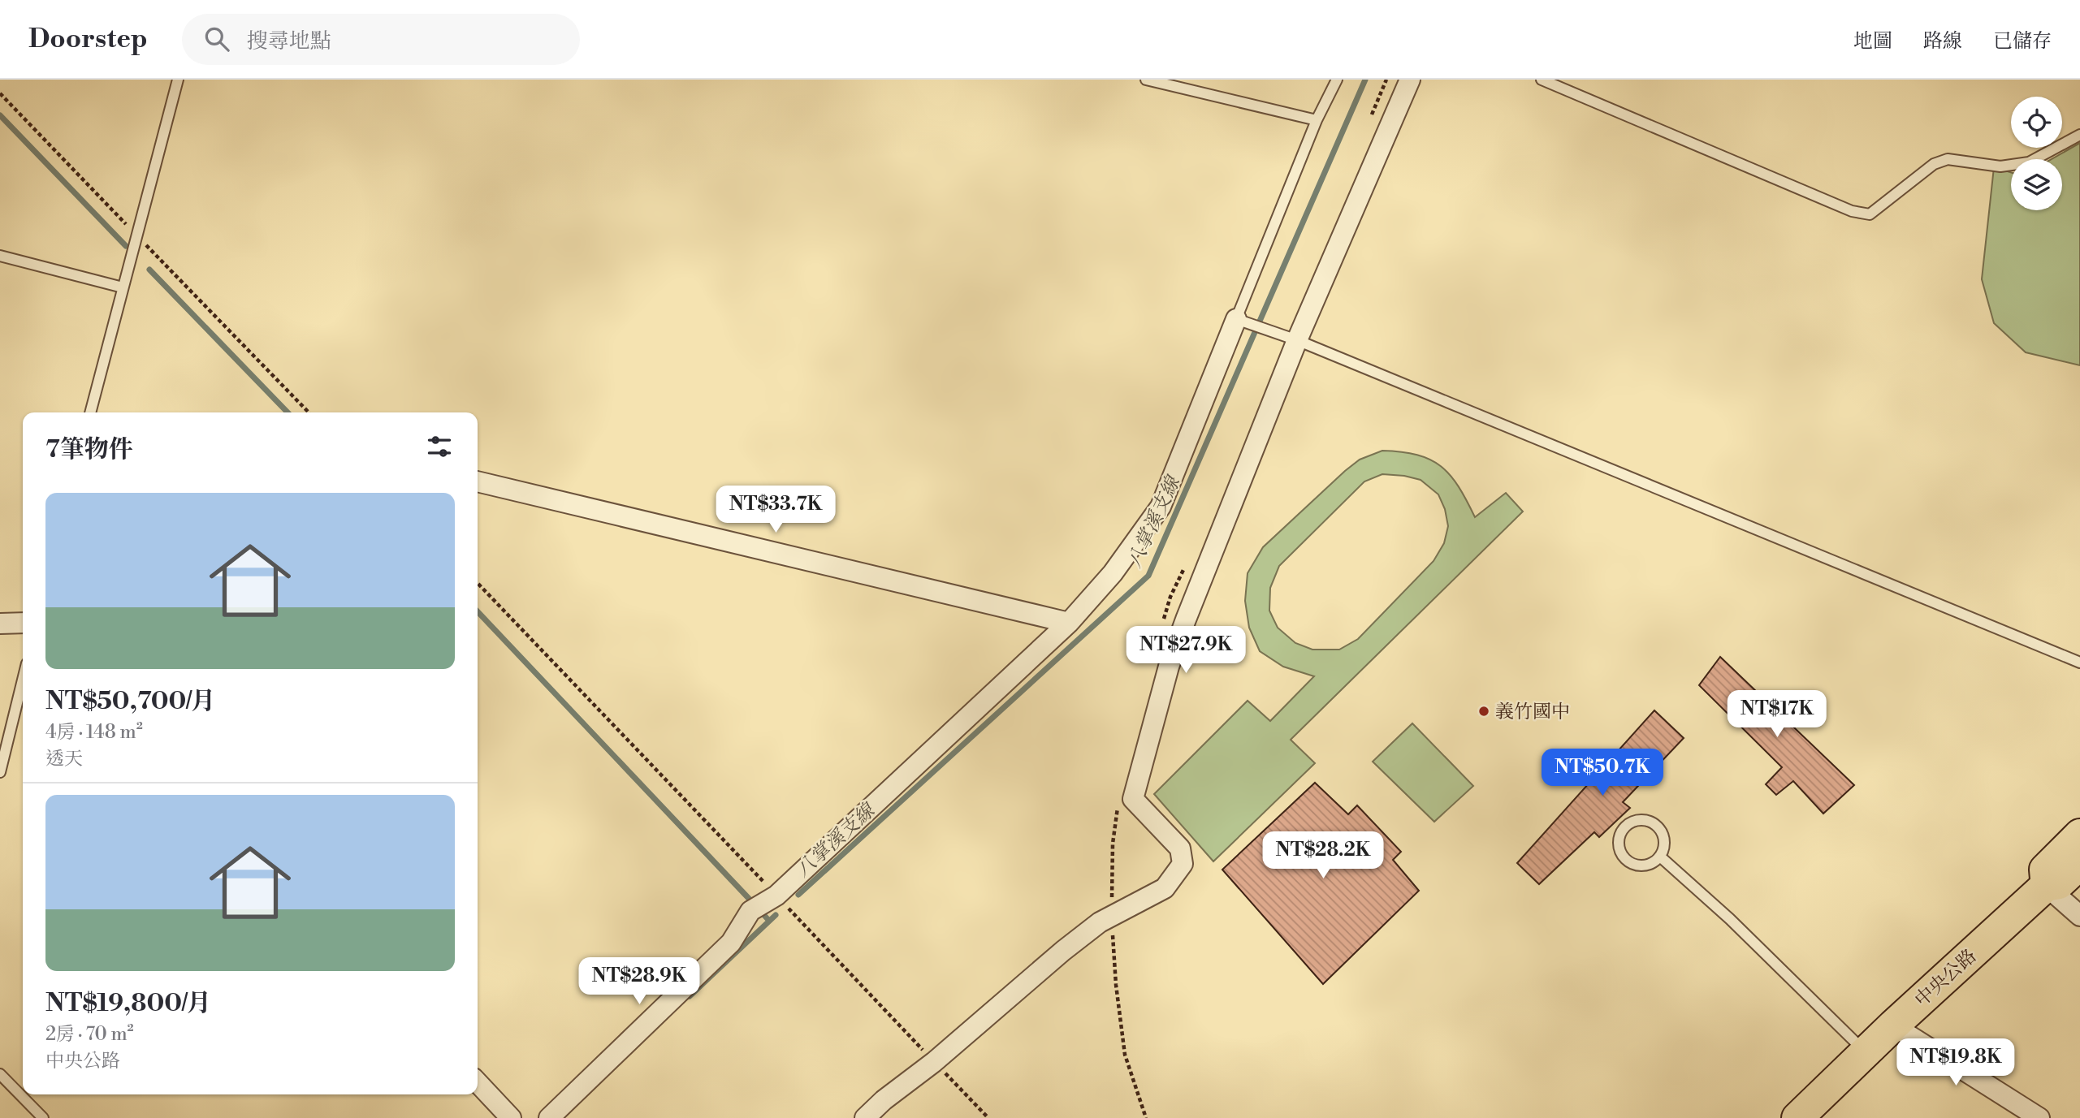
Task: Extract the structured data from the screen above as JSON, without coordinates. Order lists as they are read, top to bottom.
{
  "streets": {
    "main road": ["中央公路"]
  },
  "water": ["八掌溪支線"],
  "places": ["義竹國中"],
  "page": {
    "header": "Doorstep",
    "search": "搜尋地點",
    "nav": ["地圖", "路線", "已儲存"],
    "heading": "7筆物件",
    "list": [
      {
        "name": "NT$50,700/月",
        "note": "4房 · 148 m² · 透天"
      },
      {
        "name": "NT$19,800/月",
        "note": "2房 · 70 m² · 中央公路"
      }
    ],
    "price": [
      "NT$33.7K",
      "NT$27.9K",
      "NT$17K",
      "NT$50.7K",
      "NT$28.2K",
      "NT$28.9K",
      "NT$19.8K"
    ]
  }
}
